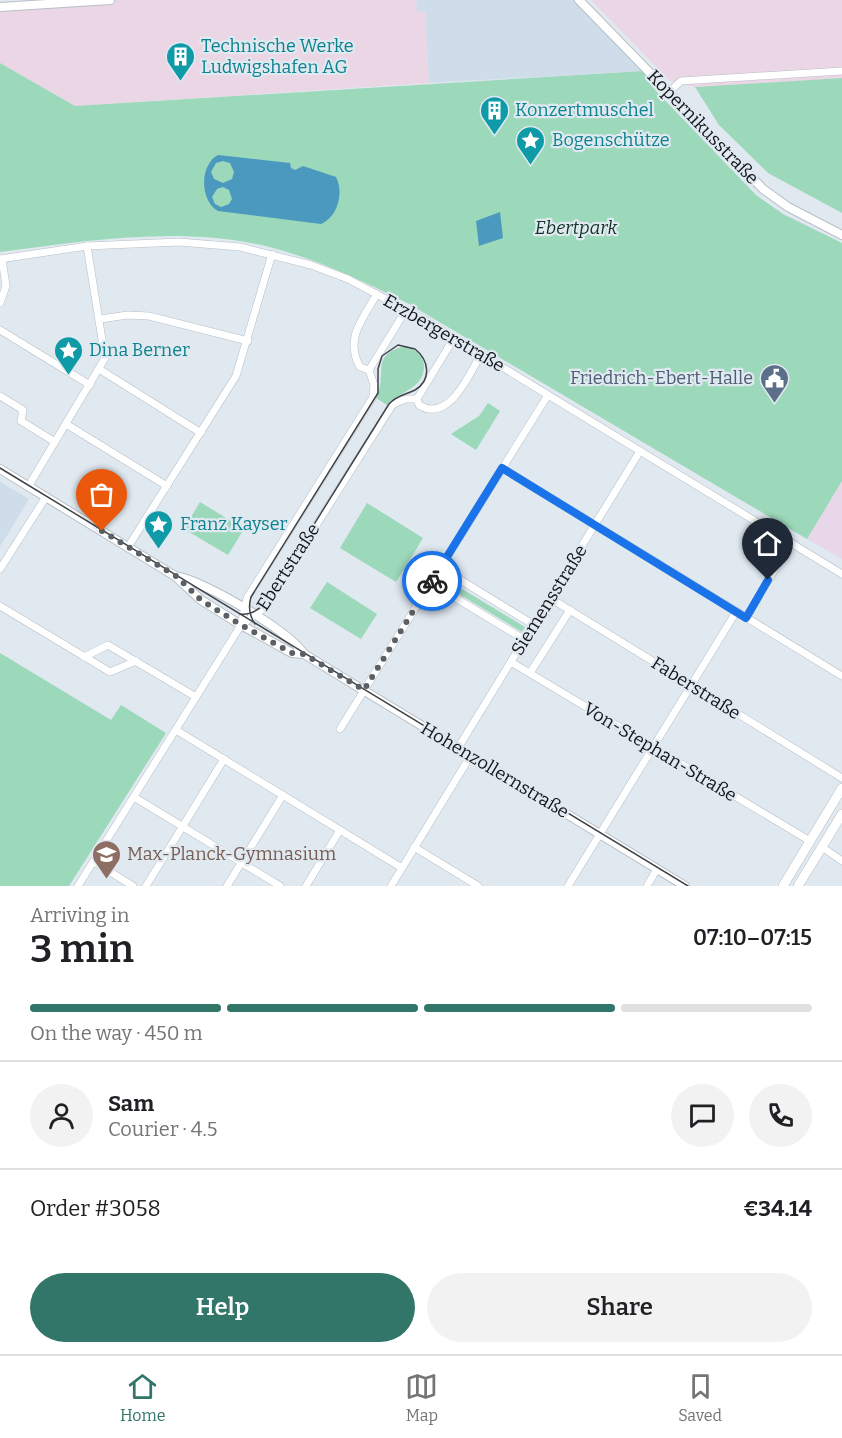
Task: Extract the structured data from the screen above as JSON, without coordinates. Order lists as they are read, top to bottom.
{
  "streets": {
    "street": [
      "Kopernikusstraße",
      "Erzbergerstraße",
      "Ebertstraße",
      "Siemensstraße",
      "Faberstraße",
      "Von-Stephan-Straße",
      "Hohenzollernstraße"
    ]
  },
  "crossings": [
    ["Erzbergerstraße", "Ebertstraße"],
    ["Erzbergerstraße", "Siemensstraße"],
    ["Ebertstraße", "Hohenzollernstraße"],
    ["Siemensstraße", "Faberstraße"],
    ["Siemensstraße", "Von-Stephan-Straße"],
    ["Siemensstraße", "Hohenzollernstraße"]
  ],
  "parks": ["Ebertpark"],
  "places": {
    "building": ["Technische Werke Ludwigshafen AG", "Konzertmuschel"],
    "place": ["Bogenschütze", "Dina Berner", "Franz Kayser"],
    "public building": ["Friedrich-Ebert-Halle"],
    "school or university": ["Max-Planck-Gymnasium"]
  },
  "page": {
    "heading": ["3 min", "Arriving in", "07:10–07:15"],
    "panel": [
      "Sam",
      "Courier · 4.5",
      "Order #3058",
      "€34.14"
    ],
    "bar": "On the way · 450 m",
    "buttons": ["Help", "Share"],
    "tabs": ["Home", "Map", "Saved"]
  }
}
